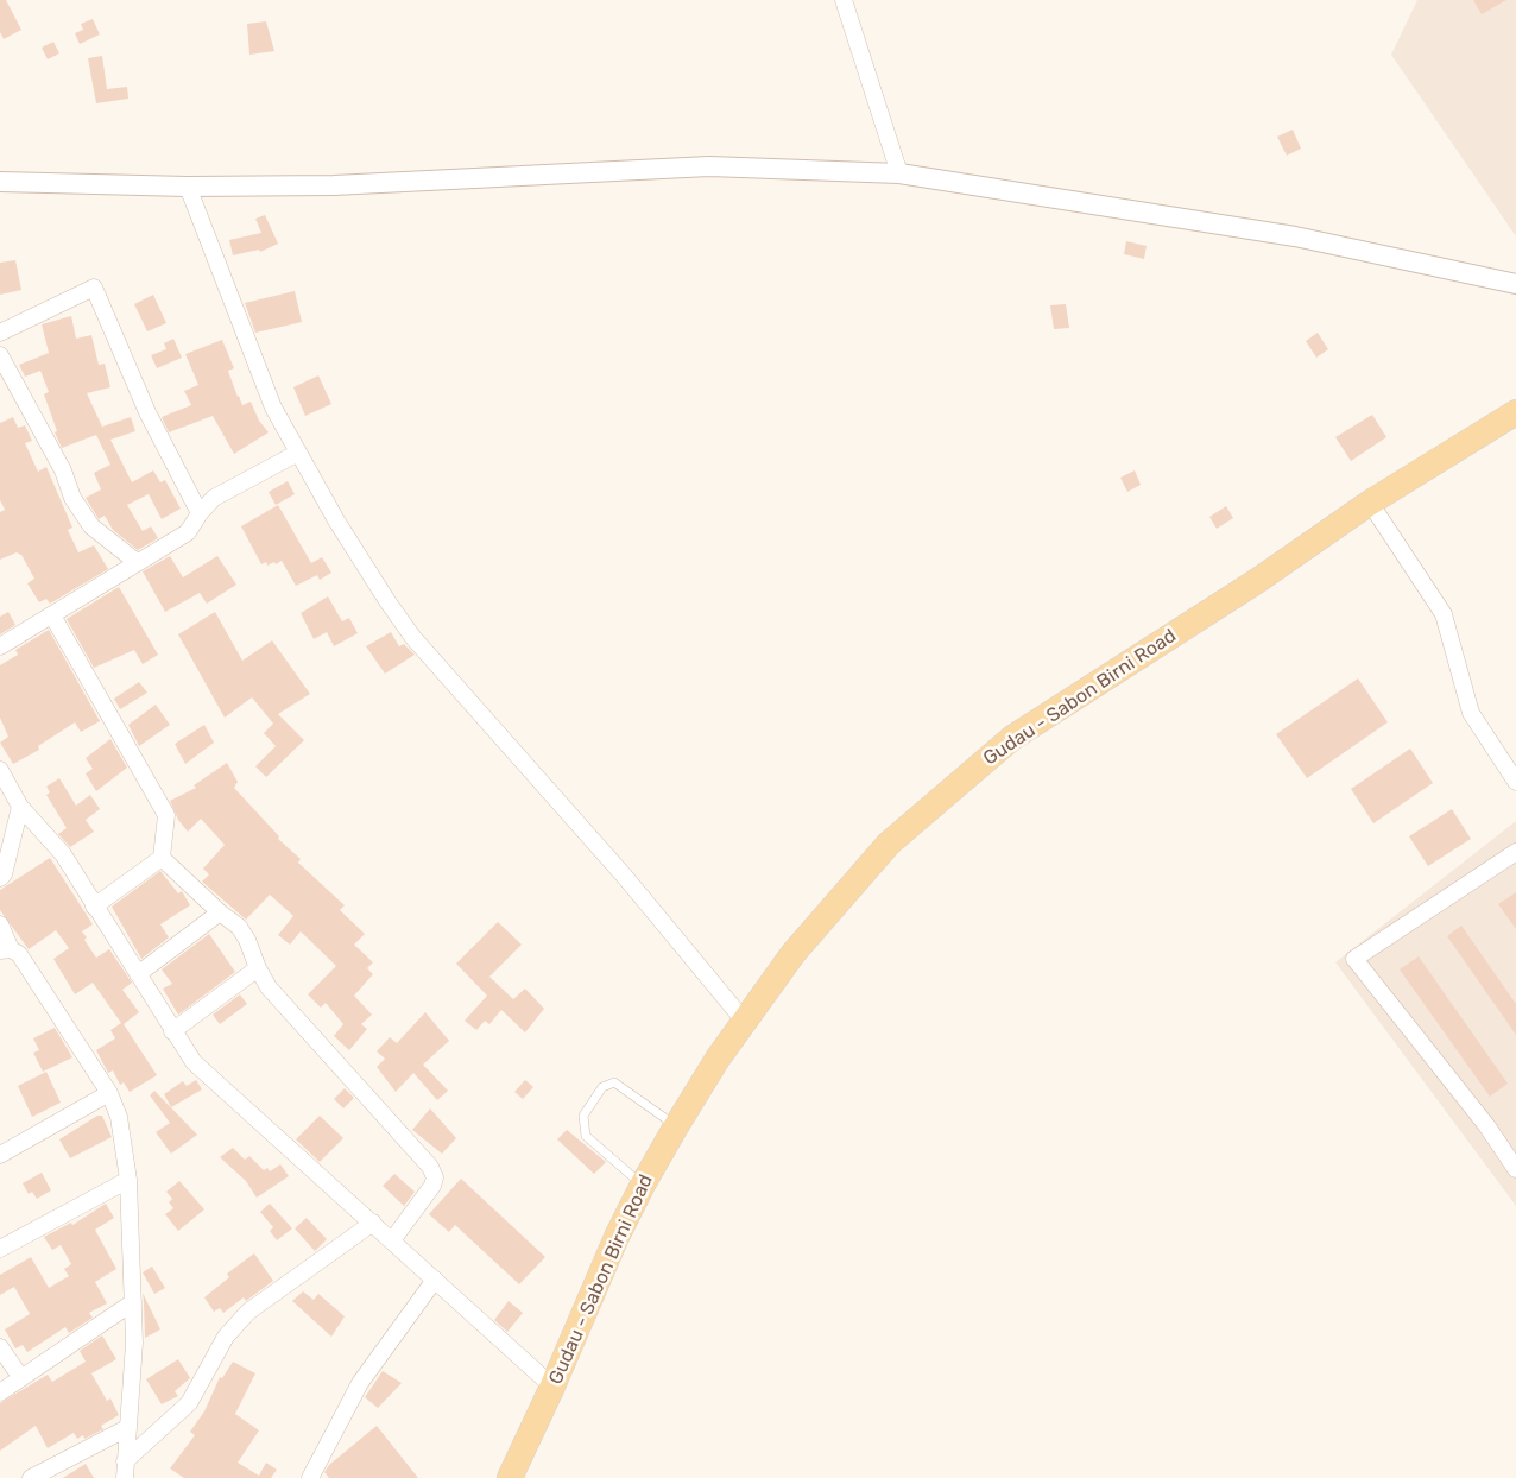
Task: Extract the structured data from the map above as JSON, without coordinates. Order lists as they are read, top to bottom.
{
  "streets": {
    "main road": ["Gudau - Sabon Birni Road"]
  }
}
